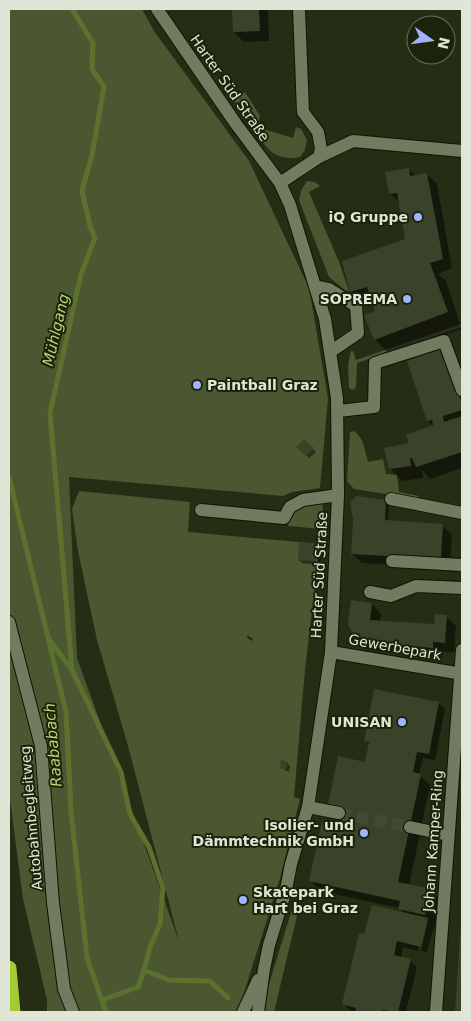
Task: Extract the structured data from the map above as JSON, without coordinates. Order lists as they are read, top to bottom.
{
  "streets": {
    "street": [
      "Harter Süd Straße",
      "Gewerbepark",
      "Autobahnbegleitweg",
      "Johann Kamper-Ring"
    ]
  },
  "crossings": [
    ["Harter Süd Straße", "Gewerbepark"],
    ["Gewerbepark", "Johann Kamper-Ring"]
  ],
  "water": ["Mühlgang", "Raababach"],
  "places": [
    "iQ Gruppe",
    "SOPREMA",
    "Paintball Graz",
    "UNISAN",
    "Isolier- und Dämmtechnik GmbH",
    "Skatepark Hart bei Graz"
  ],
  "north": "right"
}
